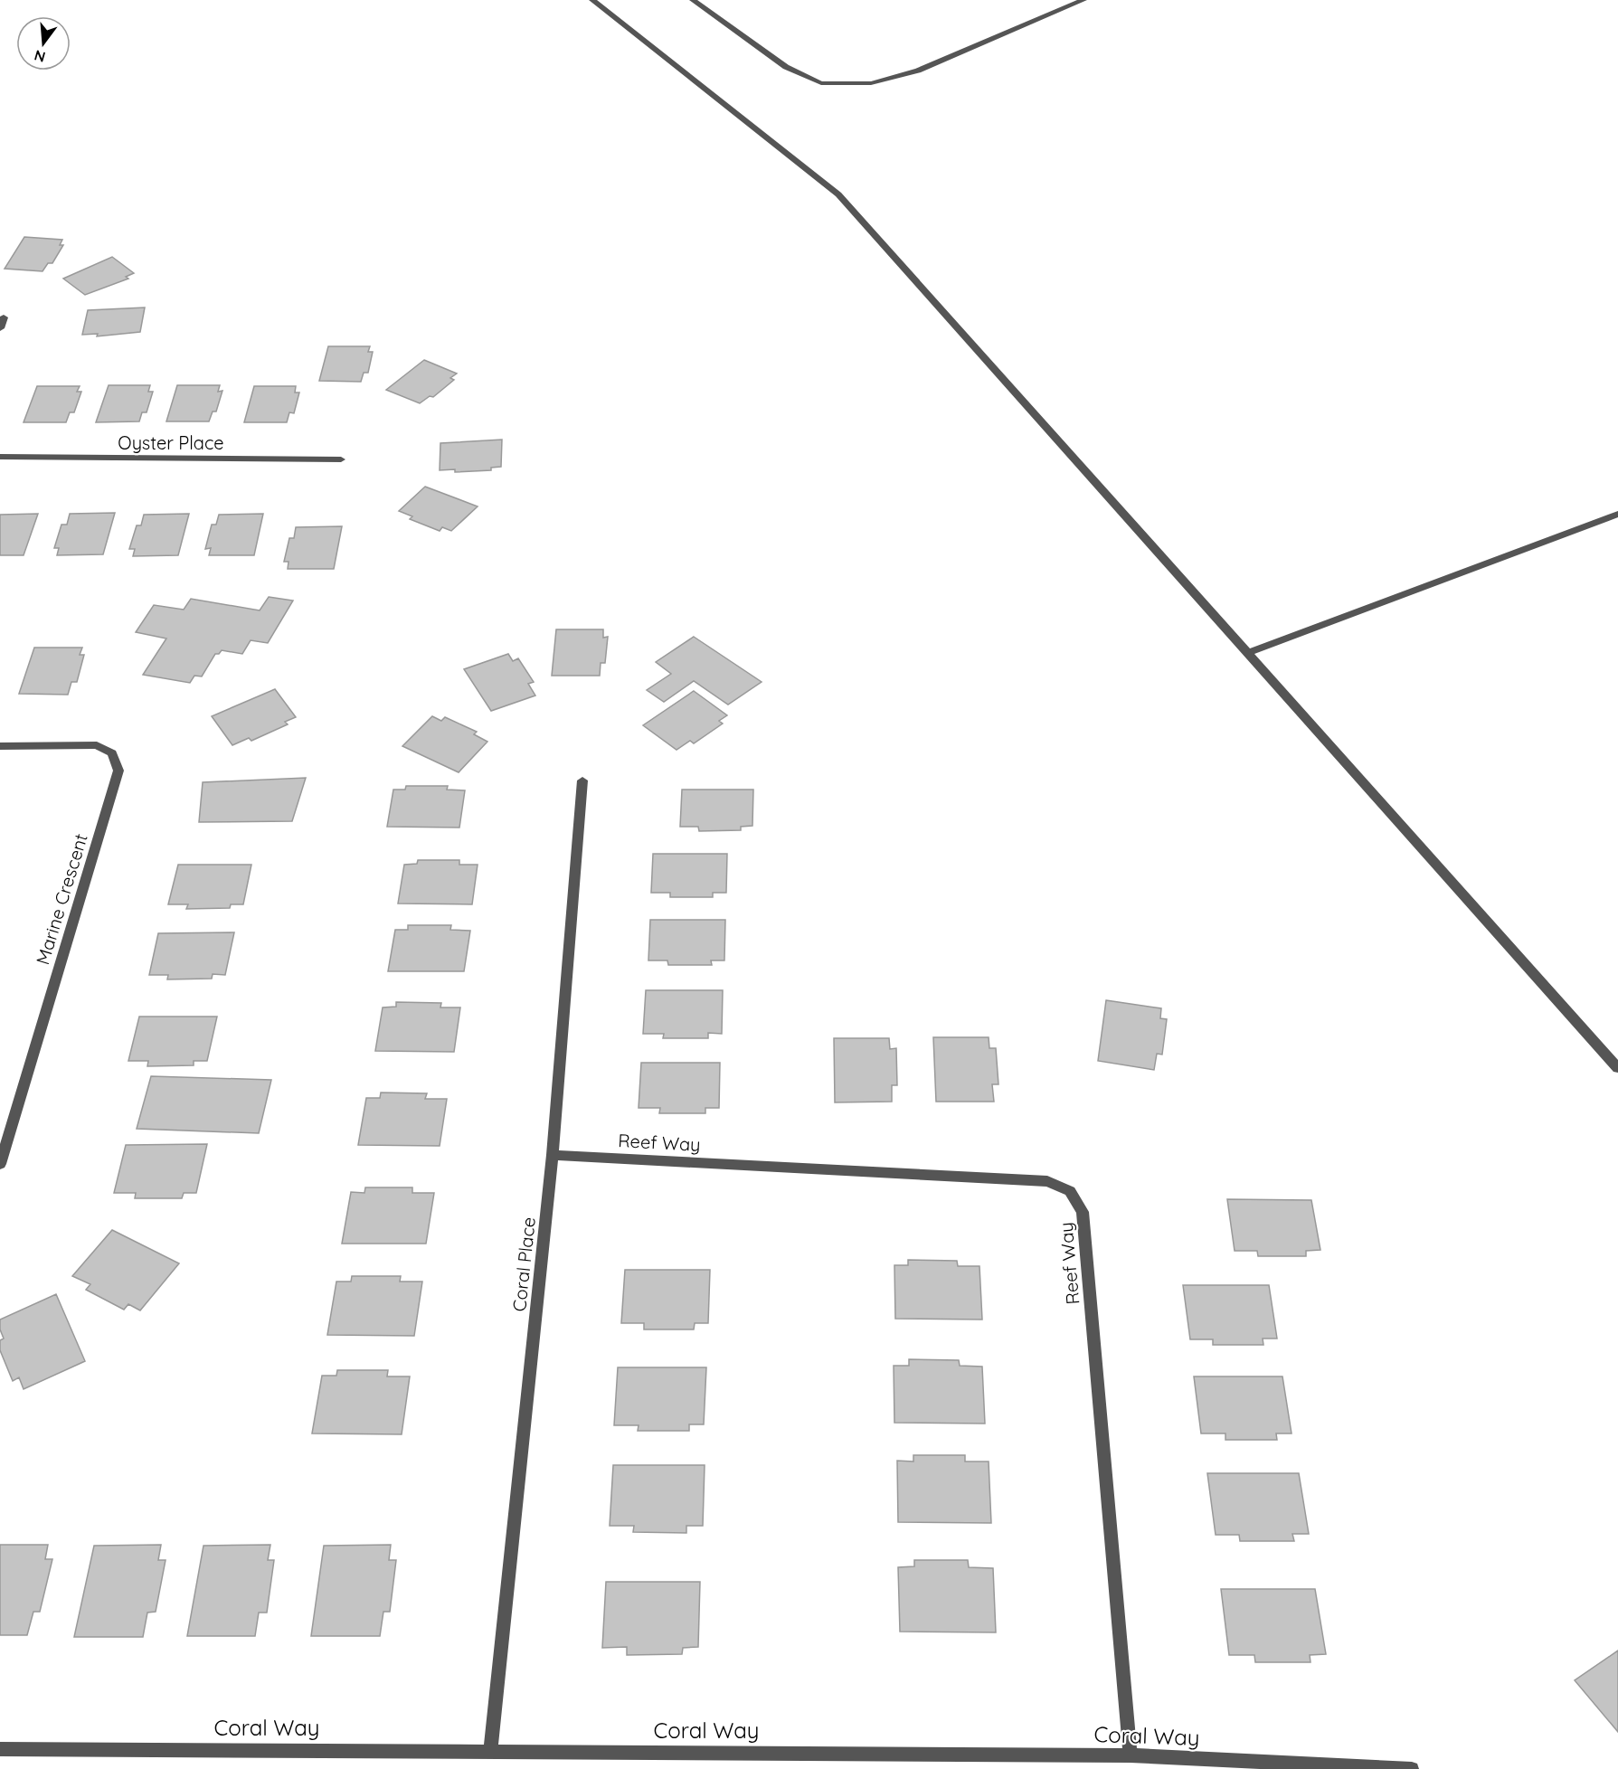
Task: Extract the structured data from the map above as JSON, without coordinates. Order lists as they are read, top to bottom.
{
  "streets": {
    "street": [
      "Oyster Place",
      "Marine Crescent",
      "Reef Way",
      "Coral Place",
      "Coral Way"
    ]
  },
  "crossings": [
    ["Reef Way", "Coral Place"],
    ["Reef Way", "Coral Way"],
    ["Coral Place", "Coral Way"]
  ],
  "north": "bottom"
}
